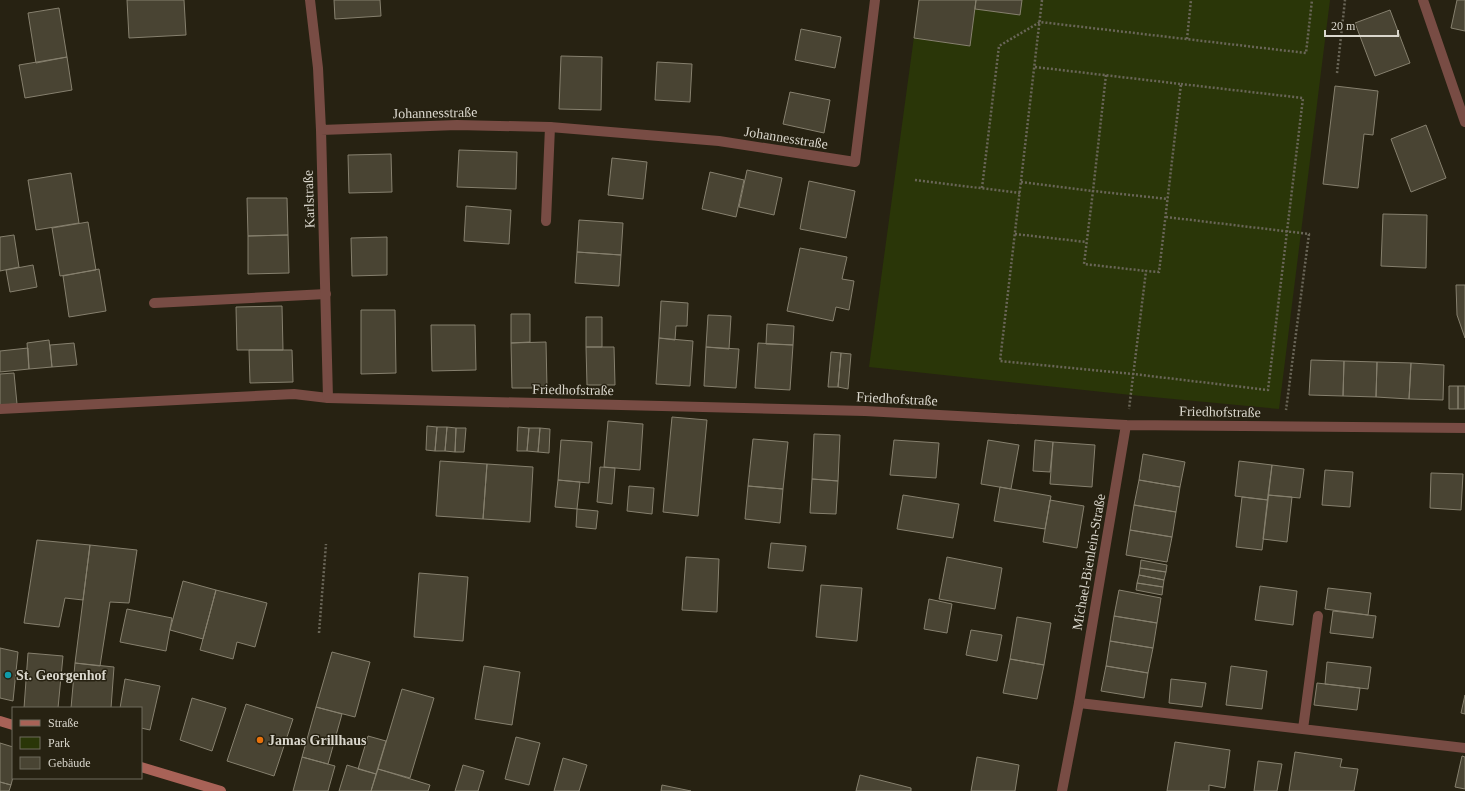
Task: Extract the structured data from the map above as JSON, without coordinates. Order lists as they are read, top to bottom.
{
  "streets": {
    "street": [
      "Johannesstraße",
      "Karlstraße",
      "Friedhofstraße",
      "Michael-Bienlein-Straße"
    ]
  },
  "crossings": [
    ["Johannesstraße", "Karlstraße"],
    ["Karlstraße", "Friedhofstraße"],
    ["Friedhofstraße", "Michael-Bienlein-Straße"]
  ],
  "places": ["St. Georgenhof", "Jamas Grillhaus"],
  "legend": ["Straße", "Park", "Gebäude"],
  "scale_bar": "20 m"
}
